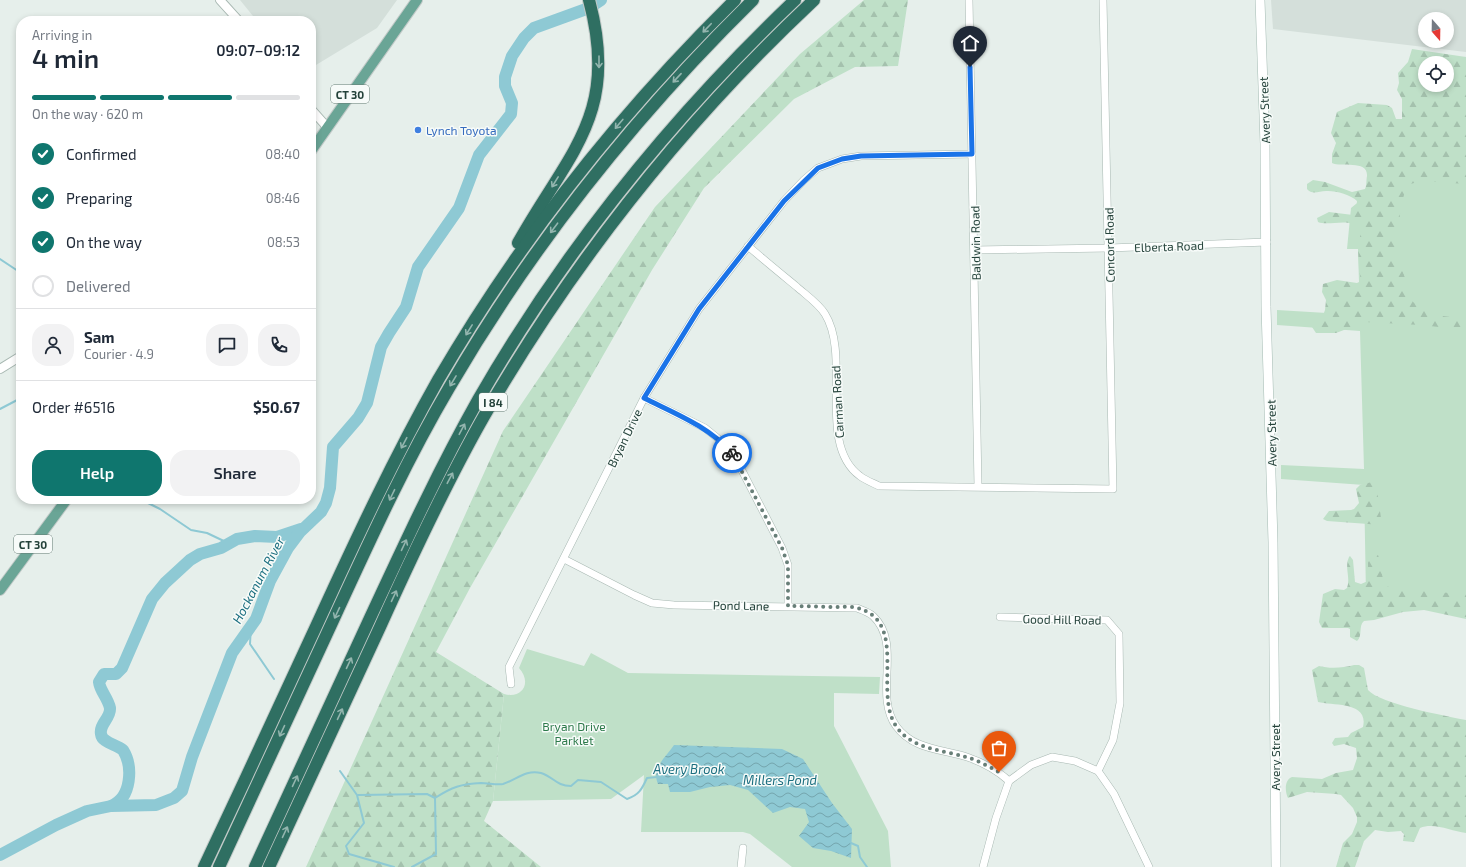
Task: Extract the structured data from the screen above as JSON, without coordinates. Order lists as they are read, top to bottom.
{
  "streets": {
    "highway": ["I 84"],
    "main road": ["CT 30", "Avery Street"],
    "street": [
      "Baldwin Road",
      "Concord Road",
      "Elberta Road",
      "Carman Road",
      "Bryan Drive",
      "Pond Lane",
      "Good Hill Road"
    ]
  },
  "crossings": [
    ["Avery Street", "Elberta Road"],
    ["Baldwin Road", "Elberta Road"],
    ["Baldwin Road", "Carman Road"],
    ["Baldwin Road", "Bryan Drive"],
    ["Concord Road", "Elberta Road"],
    ["Concord Road", "Carman Road"],
    ["Carman Road", "Bryan Drive"],
    ["Bryan Drive", "Pond Lane"]
  ],
  "water": ["Hockanum River", "Avery Brook", "Millers Pond"],
  "parks": ["Bryan Drive Parklet"],
  "places": ["Lynch Toyota"],
  "north": "bottom",
  "page": {
    "heading": ["4 min", "Arriving in", "09:07–09:12"],
    "panel": [
      "Sam",
      "Courier · 4.9",
      "Order #6516",
      "$50.67"
    ],
    "bar": "On the way · 620 m",
    "list": [
      ["Confirmed", "08:40"],
      ["Preparing", "08:46"],
      ["On the way", "08:53"],
      "Delivered"
    ],
    "buttons": ["Help", "Share"]
  }
}
